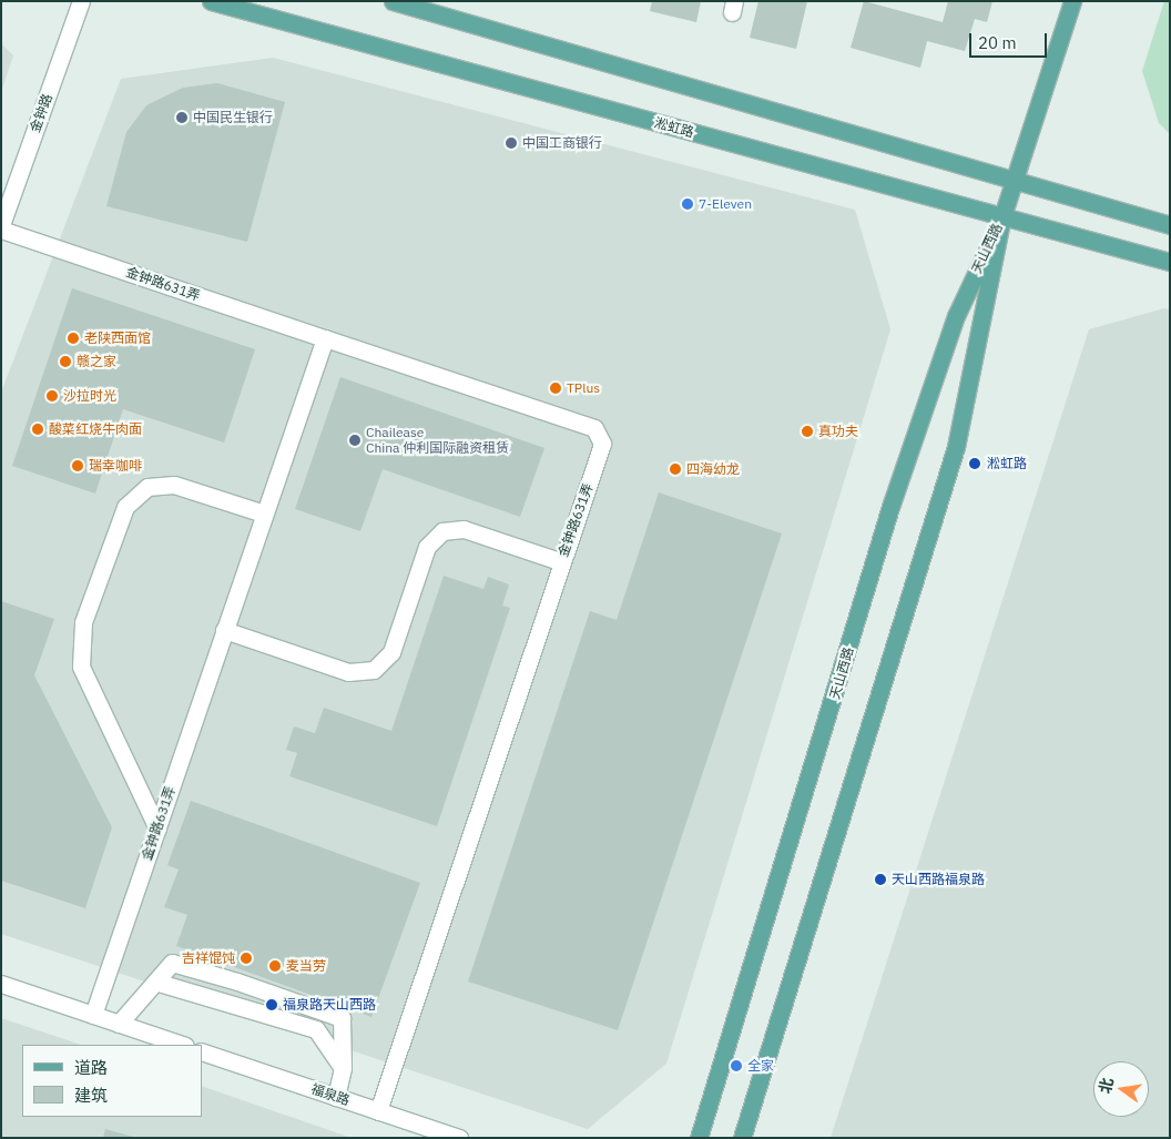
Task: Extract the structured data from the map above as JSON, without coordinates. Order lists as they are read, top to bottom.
{
  "streets": {
    "main road": ["淞虹路", "天山西路"],
    "street": ["金钟路", "金钟路631弄", "福泉路"]
  },
  "crossings": [
    ["金钟路", "金钟路631弄"],
    ["淞虹路", "天山西路"]
  ],
  "places": [
    "中国民生银行",
    "中国工商银行",
    "7-Eleven",
    "老陕西面馆",
    "赣之家",
    "TPlus",
    "沙拉时光",
    "酸菜红烧牛肉面",
    "真功夫",
    "Chailease China 仲利国际融资租赁",
    "淞虹路",
    "瑞幸咖啡",
    "四海幼龙",
    "天山西路福泉路",
    "吉祥馄饨",
    "麦当劳",
    "福泉路天山西路",
    "全家"
  ],
  "legend": ["道路", "建筑"],
  "scale_bar": "20 m",
  "north": "left"
}
